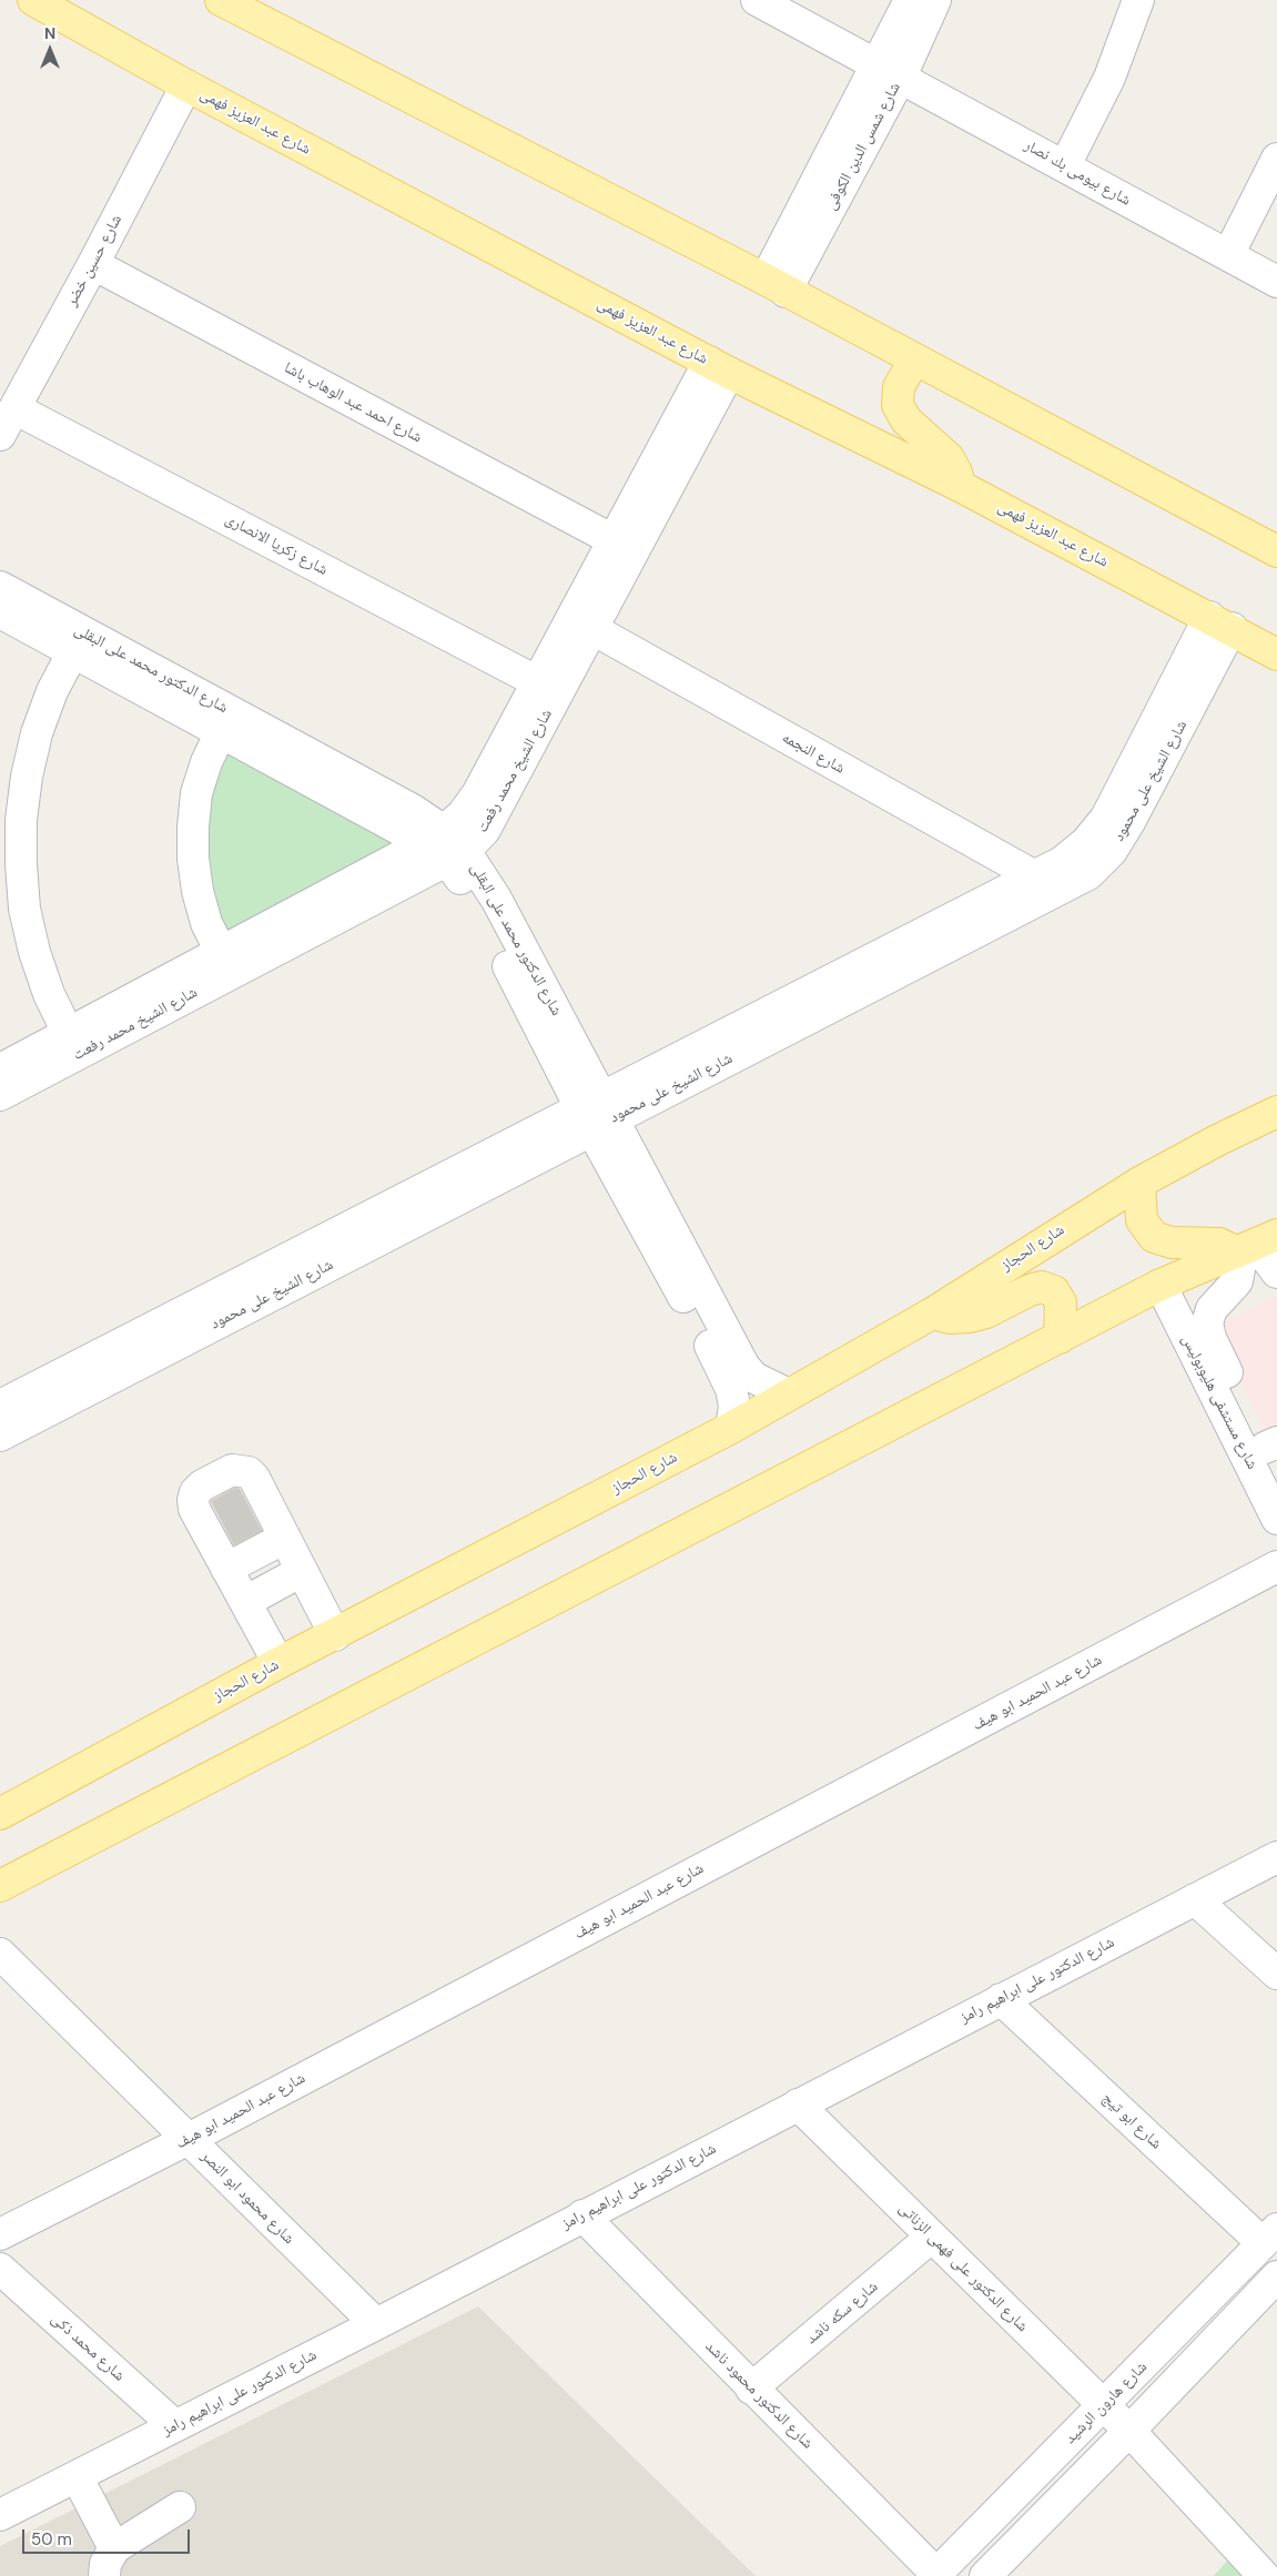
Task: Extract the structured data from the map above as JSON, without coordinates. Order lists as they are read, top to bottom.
{
  "streets": {
    "main road": ["شارع عبد العزيز فهمى", "شارع الحجاز"],
    "street": [
      "شارع شمس الدين الكوفى",
      "شارع بيومى بك نصار",
      "شارع حسين خضر",
      "شارع احمد عبد الوهاب باشا",
      "شارع زكريا الانصارى",
      "شارع الدكتور محمد على البقلى",
      "شارع النجمه",
      "شارع الشيخ محمد رفعت",
      "شارع الشيخ على محمود",
      "شارع مستشفى هليوبوليس",
      "شارع عبد الحميد ابو هيف",
      "شارع الدكتور على ابراهيم رامز",
      "شارع ابو تيج",
      "شارع محمود ابو النصر",
      "شارع الدكتور على فهمى الزناتى",
      "شارع سكه ناشد",
      "شارع محمد ذكى",
      "شارع الدكتور محمود ناشد",
      "شارع هارون الرشيد"
    ]
  },
  "crossings": [
    ["شارع عبد العزيز فهمى", "شارع حسين خضر"],
    ["شارع عبد العزيز فهمى", "شارع الشيخ محمد رفعت"],
    ["شارع عبد العزيز فهمى", "شارع الشيخ على محمود"],
    ["شارع شمس الدين الكوفى", "شارع بيومى بك نصار"],
    ["شارع حسين خضر", "شارع احمد عبد الوهاب باشا"],
    ["شارع حسين خضر", "شارع زكريا الانصارى"],
    ["شارع احمد عبد الوهاب باشا", "شارع الشيخ محمد رفعت"],
    ["شارع زكريا الانصارى", "شارع الشيخ محمد رفعت"],
    ["شارع الدكتور محمد على البقلى", "شارع الشيخ محمد رفعت"],
    ["شارع الدكتور محمد على البقلى", "شارع الشيخ على محمود"],
    ["شارع الدكتور محمد على البقلى", "شارع الحجاز"],
    ["شارع النجمه", "شارع الشيخ محمد رفعت"],
    ["شارع النجمه", "شارع الشيخ على محمود"],
    ["شارع عبد الحميد ابو هيف", "شارع محمود ابو النصر"],
    ["شارع الدكتور على ابراهيم رامز", "شارع ابو تيج"],
    ["شارع الدكتور على ابراهيم رامز", "شارع محمود ابو النصر"],
    ["شارع الدكتور على ابراهيم رامز", "شارع الدكتور على فهمى الزناتى"],
    ["شارع الدكتور على ابراهيم رامز", "شارع محمد ذكى"],
    ["شارع الدكتور على ابراهيم رامز", "شارع الدكتور محمود ناشد"],
    ["شارع ابو تيج", "شارع هارون الرشيد"],
    ["شارع الدكتور على فهمى الزناتى", "شارع سكه ناشد"],
    ["شارع الدكتور على فهمى الزناتى", "شارع هارون الرشيد"],
    ["شارع سكه ناشد", "شارع الدكتور محمود ناشد"],
    ["شارع الدكتور محمود ناشد", "شارع هارون الرشيد"]
  ],
  "scale_bar": "50 m",
  "north": "top"
}
